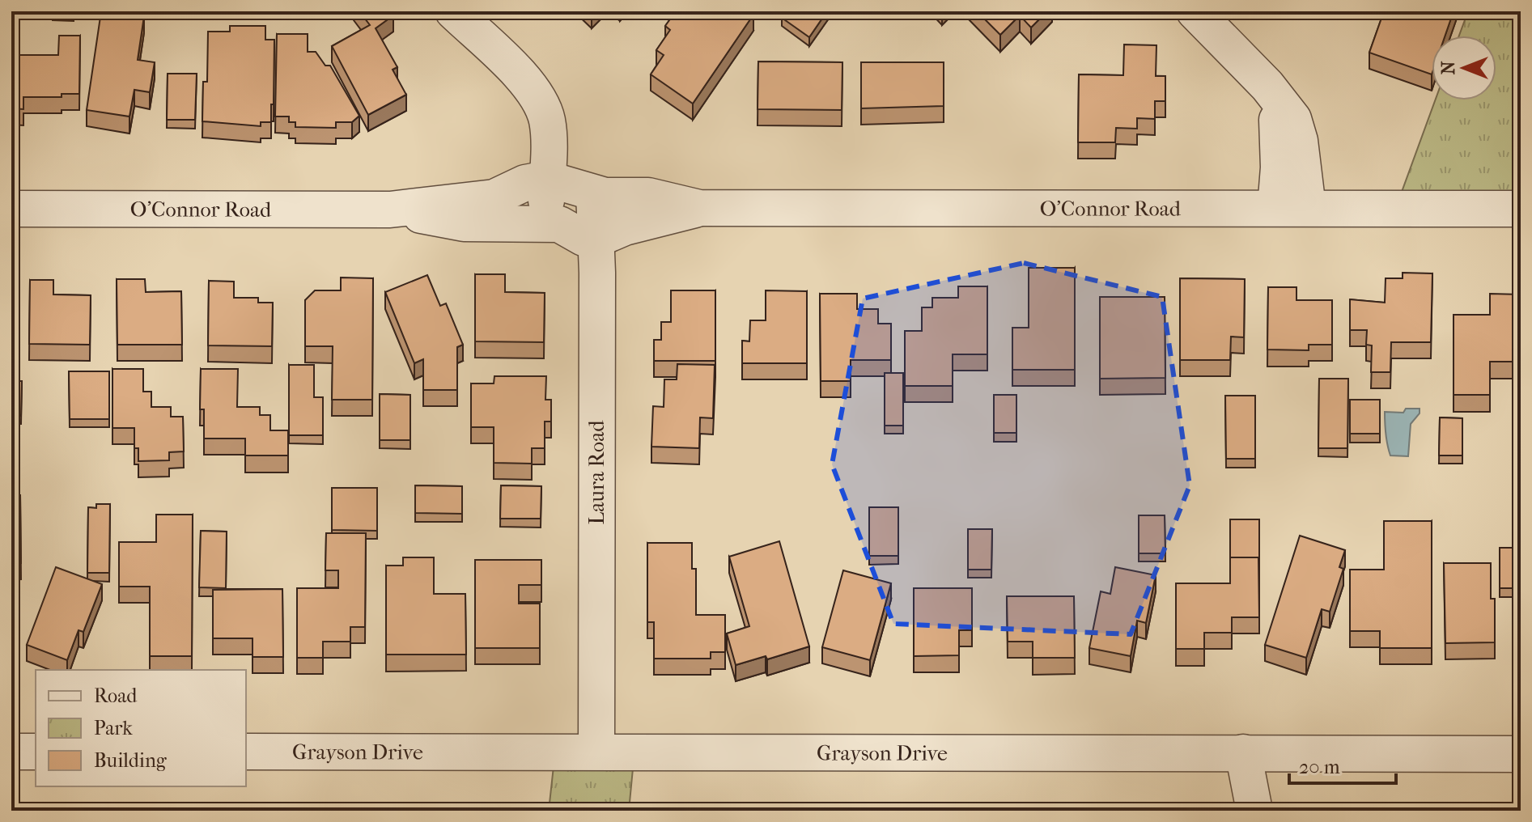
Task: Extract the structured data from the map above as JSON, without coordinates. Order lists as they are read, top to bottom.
{
  "streets": {
    "street": ["O'Connor Road", "Laura Road", "Grayson Drive"]
  },
  "crossings": [
    ["O'Connor Road", "Laura Road"],
    ["Laura Road", "Grayson Drive"]
  ],
  "legend": ["Road", "Park", "Building"],
  "scale_bar": "20 m",
  "north": "left"
}
